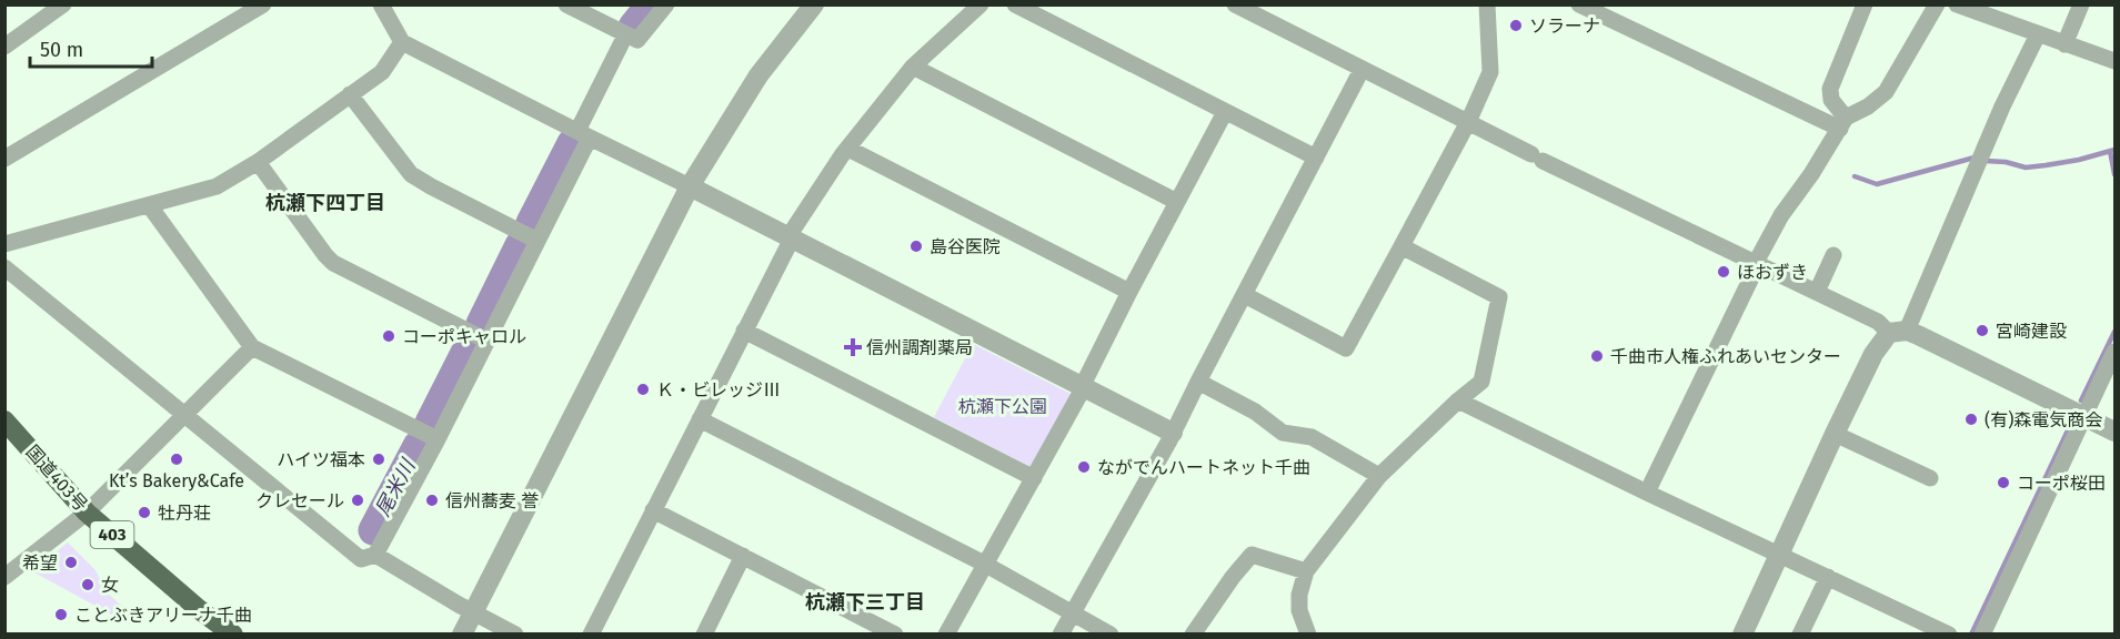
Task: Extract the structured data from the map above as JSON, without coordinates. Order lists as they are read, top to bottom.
{
  "streets": {
    "highway": ["国道403号", "403"]
  },
  "districts": ["杭瀬下四丁目", "杭瀬下三丁目"],
  "water": ["尾米川"],
  "parks": ["杭瀬下公園"],
  "places": {
    "other": [
      "ソラーナ",
      "島谷医院",
      "ほおずき",
      "宮崎建設",
      "コーポキャロル",
      "千曲市人権ふれあいセンター",
      "Ｋ・ビレッジⅢ",
      "(有)森電気商会",
      "Kt’s Bakery&Cafe",
      "ハイツ福本",
      "ながでんハートネット千曲",
      "コーポ桜田",
      "クレセール",
      "信州蕎麦 誉",
      "牡丹荘",
      "希望",
      "女",
      "ことぶきアリーナ千曲"
    ],
    "health": ["信州調剤薬局"]
  },
  "scale_bar": "50 m"
}
